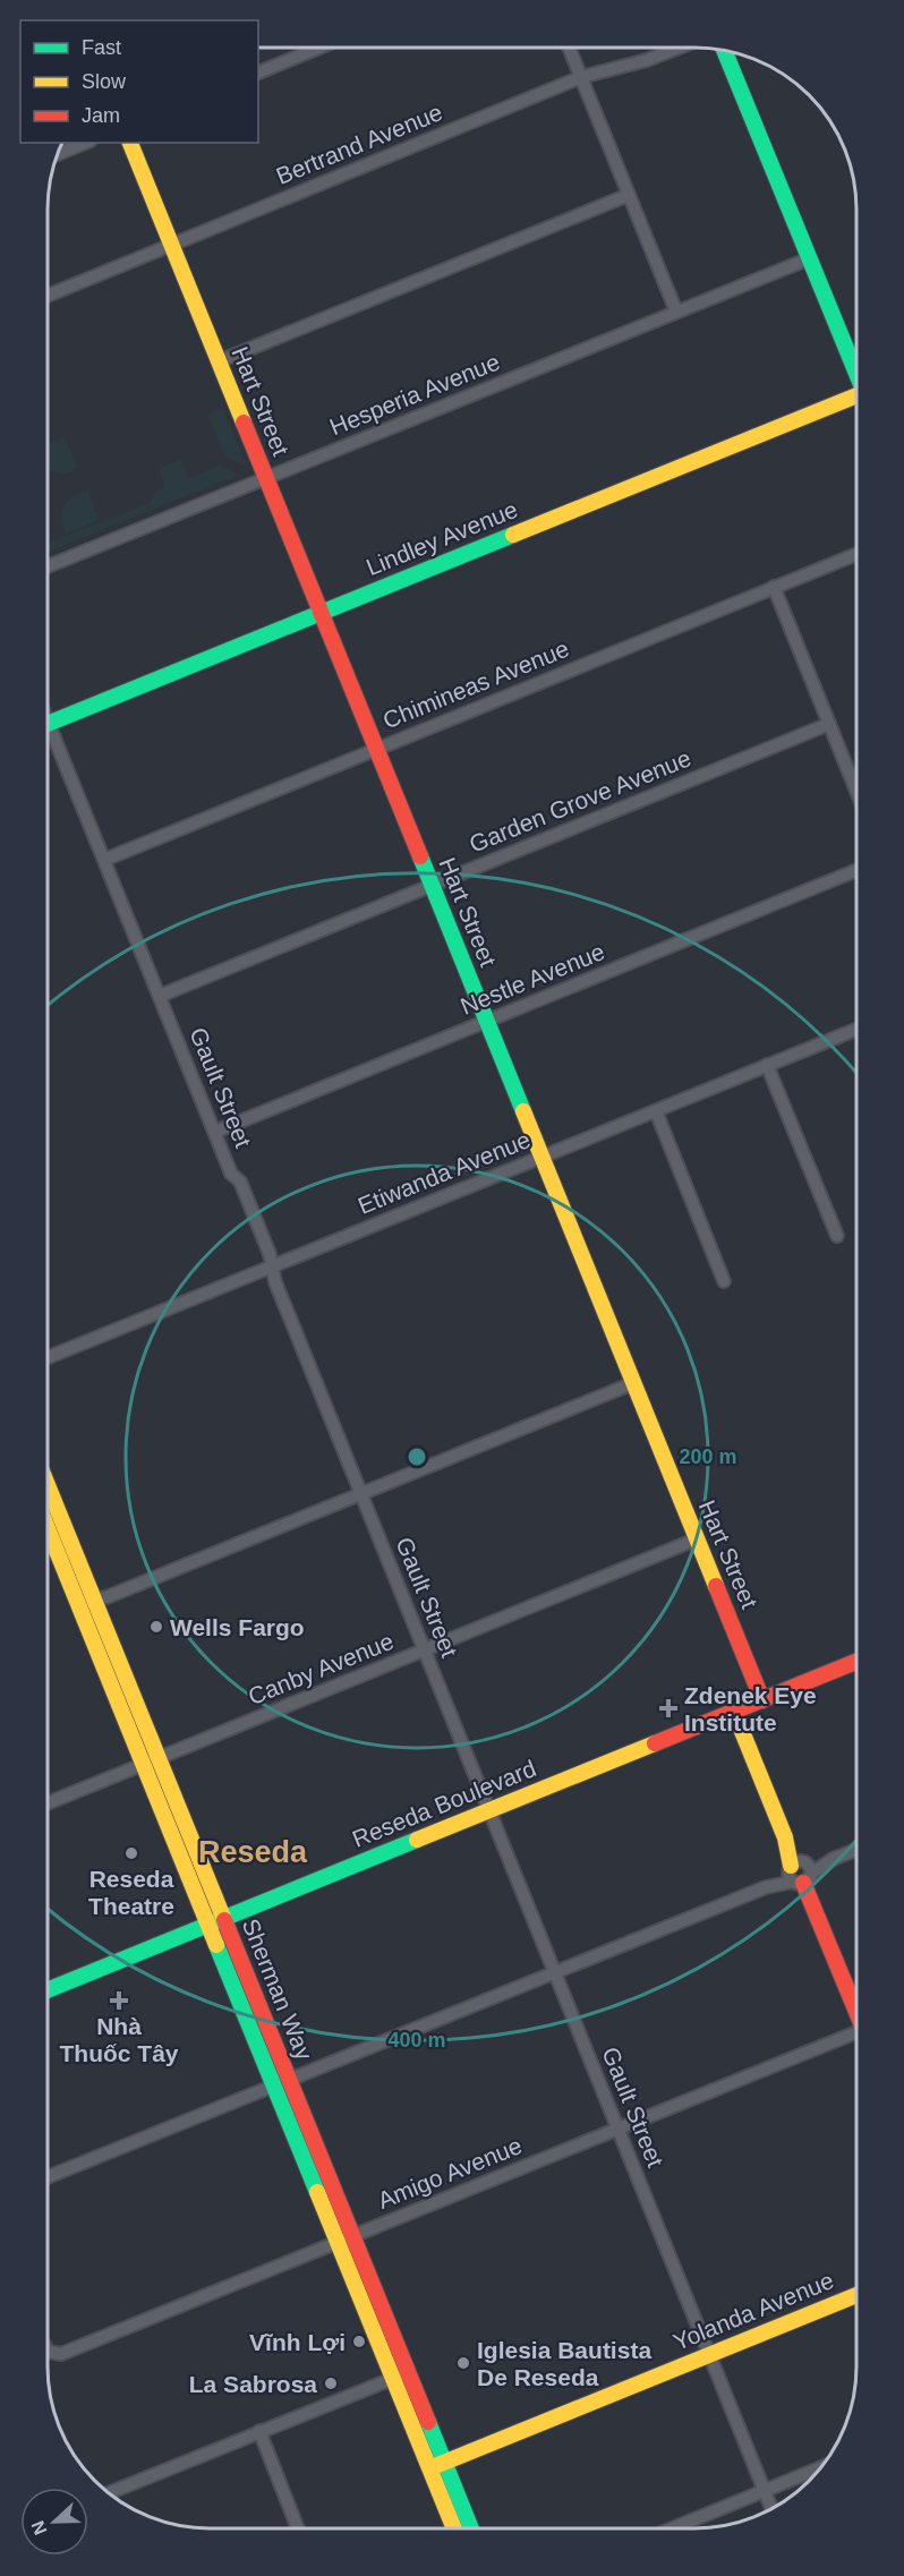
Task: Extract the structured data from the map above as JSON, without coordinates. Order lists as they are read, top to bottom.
{
  "streets": {
    "main road": [
      "Hart Street",
      "Lindley Avenue",
      "Reseda Boulevard",
      "Sherman Way",
      "Yolanda Avenue"
    ],
    "street": [
      "Bertrand Avenue",
      "Hesperia Avenue",
      "Chimineas Avenue",
      "Garden Grove Avenue",
      "Nestle Avenue",
      "Gault Street",
      "Etiwanda Avenue",
      "Canby Avenue",
      "Amigo Avenue"
    ]
  },
  "crossings": [
    ["Bertrand Avenue", "Hart Street"],
    ["Hesperia Avenue", "Hart Street"],
    ["Hart Street", "Lindley Avenue"],
    ["Hart Street", "Chimineas Avenue"],
    ["Hart Street", "Garden Grove Avenue"],
    ["Hart Street", "Nestle Avenue"],
    ["Hart Street", "Etiwanda Avenue"],
    ["Hart Street", "Canby Avenue"],
    ["Hart Street", "Reseda Boulevard"],
    ["Chimineas Avenue", "Gault Street"],
    ["Garden Grove Avenue", "Gault Street"],
    ["Nestle Avenue", "Gault Street"],
    ["Gault Street", "Etiwanda Avenue"],
    ["Gault Street", "Canby Avenue"],
    ["Gault Street", "Reseda Boulevard"],
    ["Gault Street", "Amigo Avenue"],
    ["Gault Street", "Yolanda Avenue"],
    ["Canby Avenue", "Sherman Way"],
    ["Reseda Boulevard", "Sherman Way"],
    ["Sherman Way", "Amigo Avenue"],
    ["Sherman Way", "Yolanda Avenue"]
  ],
  "districts": ["Reseda"],
  "places": {
    "other": [
      "Wells Fargo",
      "Reseda Theatre",
      "Vĩnh Lợi",
      "Iglesia Bautista De Reseda",
      "La Sabrosa"
    ],
    "health": ["Zdenek Eye Institute", "Nhà Thuốc Tây"]
  },
  "legend": ["Fast", "Slow", "Jam"],
  "north": "left",
  "rings": ["200 m", "400 m"]
}
